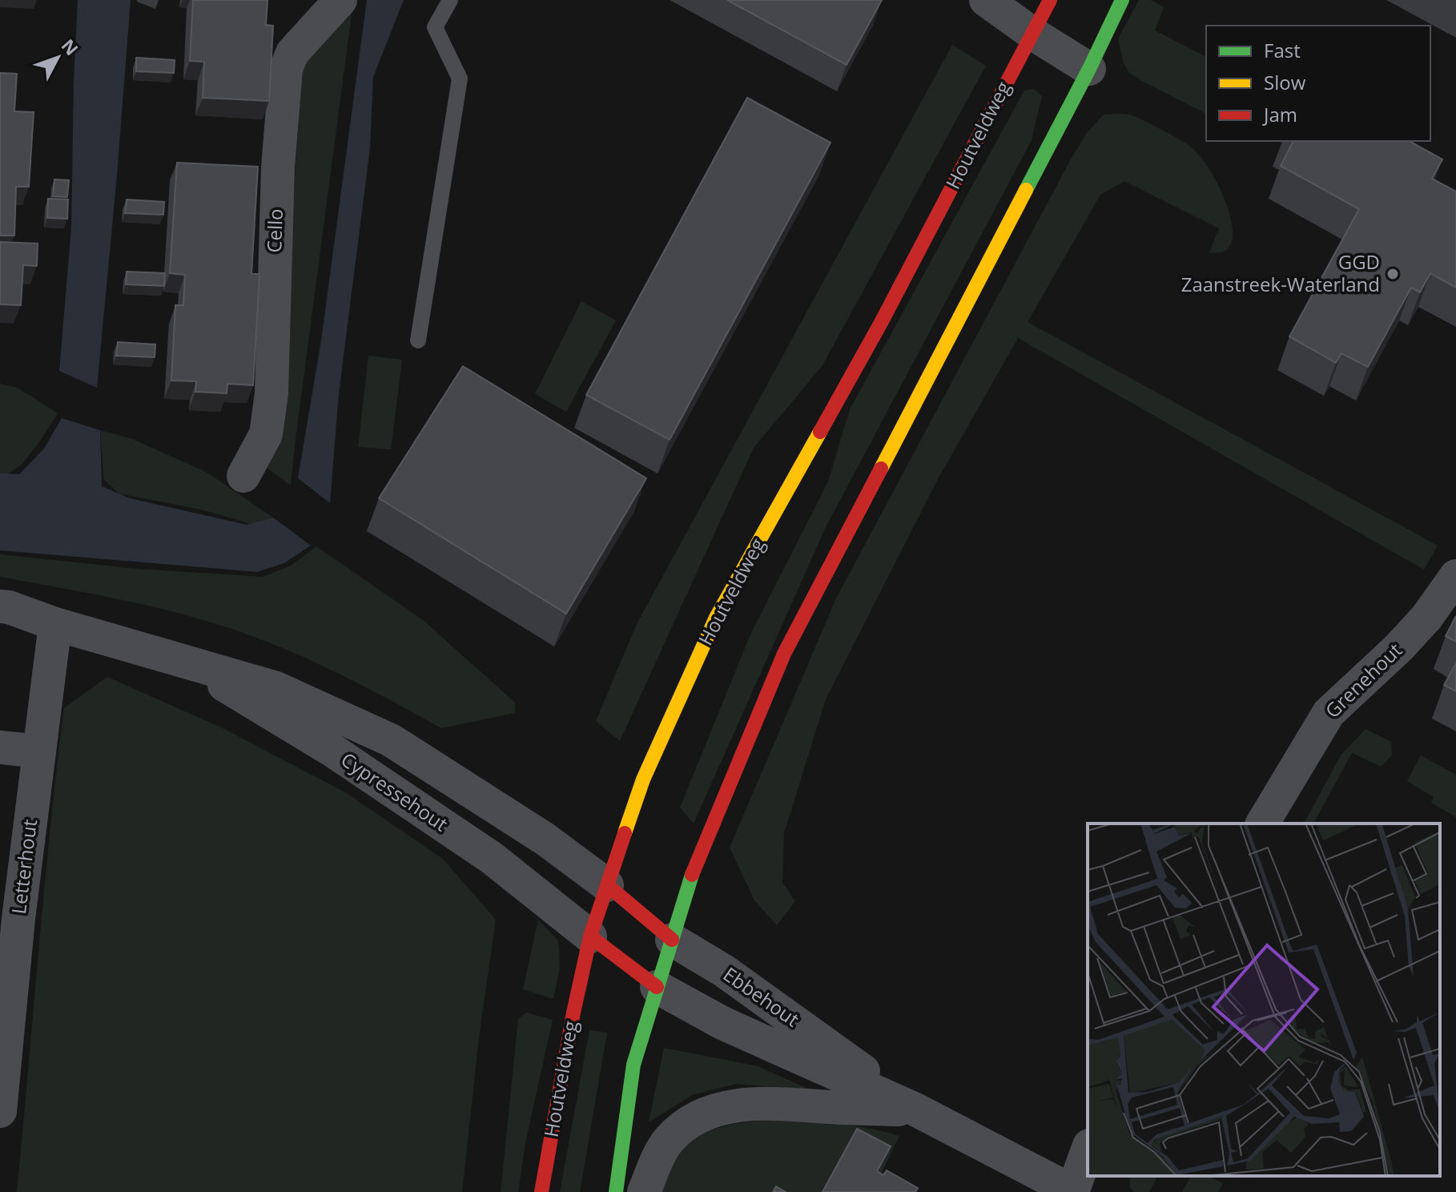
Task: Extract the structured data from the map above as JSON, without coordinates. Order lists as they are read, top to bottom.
{
  "streets": {
    "street": [
      "Houtveldweg",
      "Cello",
      "Grenehout",
      "Cypressehout",
      "Letterhout",
      "Ebbehout"
    ]
  },
  "crossings": [
    ["Houtveldweg", "Cypressehout"],
    ["Houtveldweg", "Ebbehout"],
    ["Cypressehout", "Letterhout"],
    ["Cypressehout", "Ebbehout"]
  ],
  "places": ["GGD Zaanstreek-Waterland"],
  "legend": ["Fast", "Slow", "Jam"],
  "north": "top right"
}
